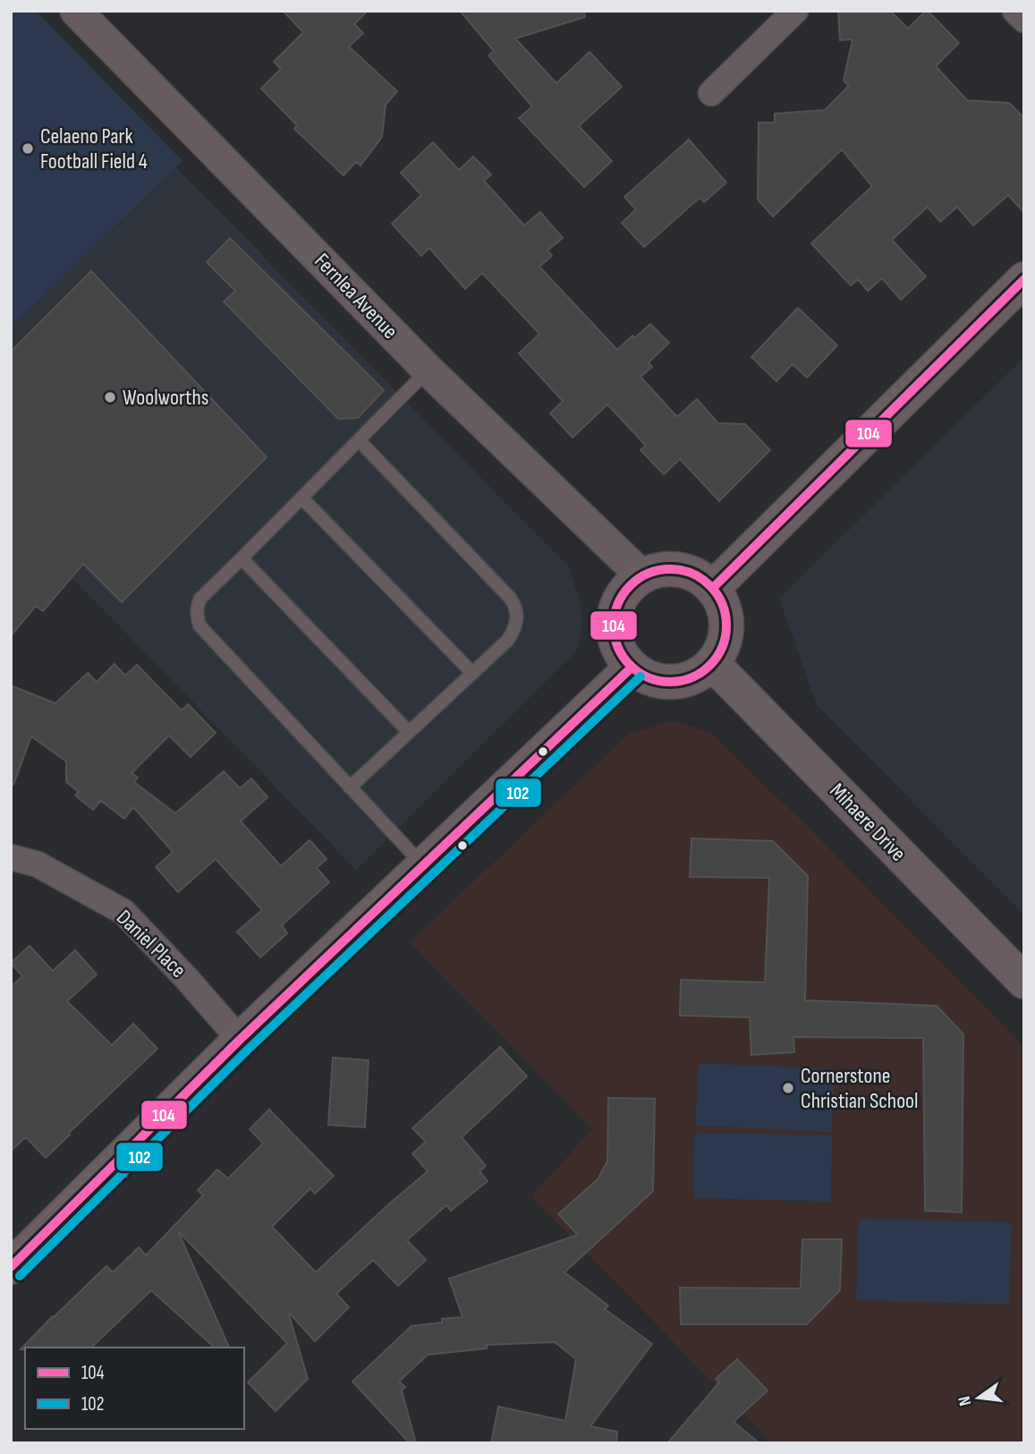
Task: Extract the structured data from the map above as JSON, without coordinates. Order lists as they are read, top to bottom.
{
  "streets": {
    "main road": ["Mihaere Drive"],
    "street": ["Fernlea Avenue", "Daniel Place"]
  },
  "crossings": [
    ["Fernlea Avenue", "Mihaere Drive"]
  ],
  "places": ["Celaeno Park Football Field 4", "Woolworths", "Cornerstone Christian School"],
  "lines": ["transit line 104", "transit line 102"],
  "legend": ["104", "102"],
  "north": "left"
}
